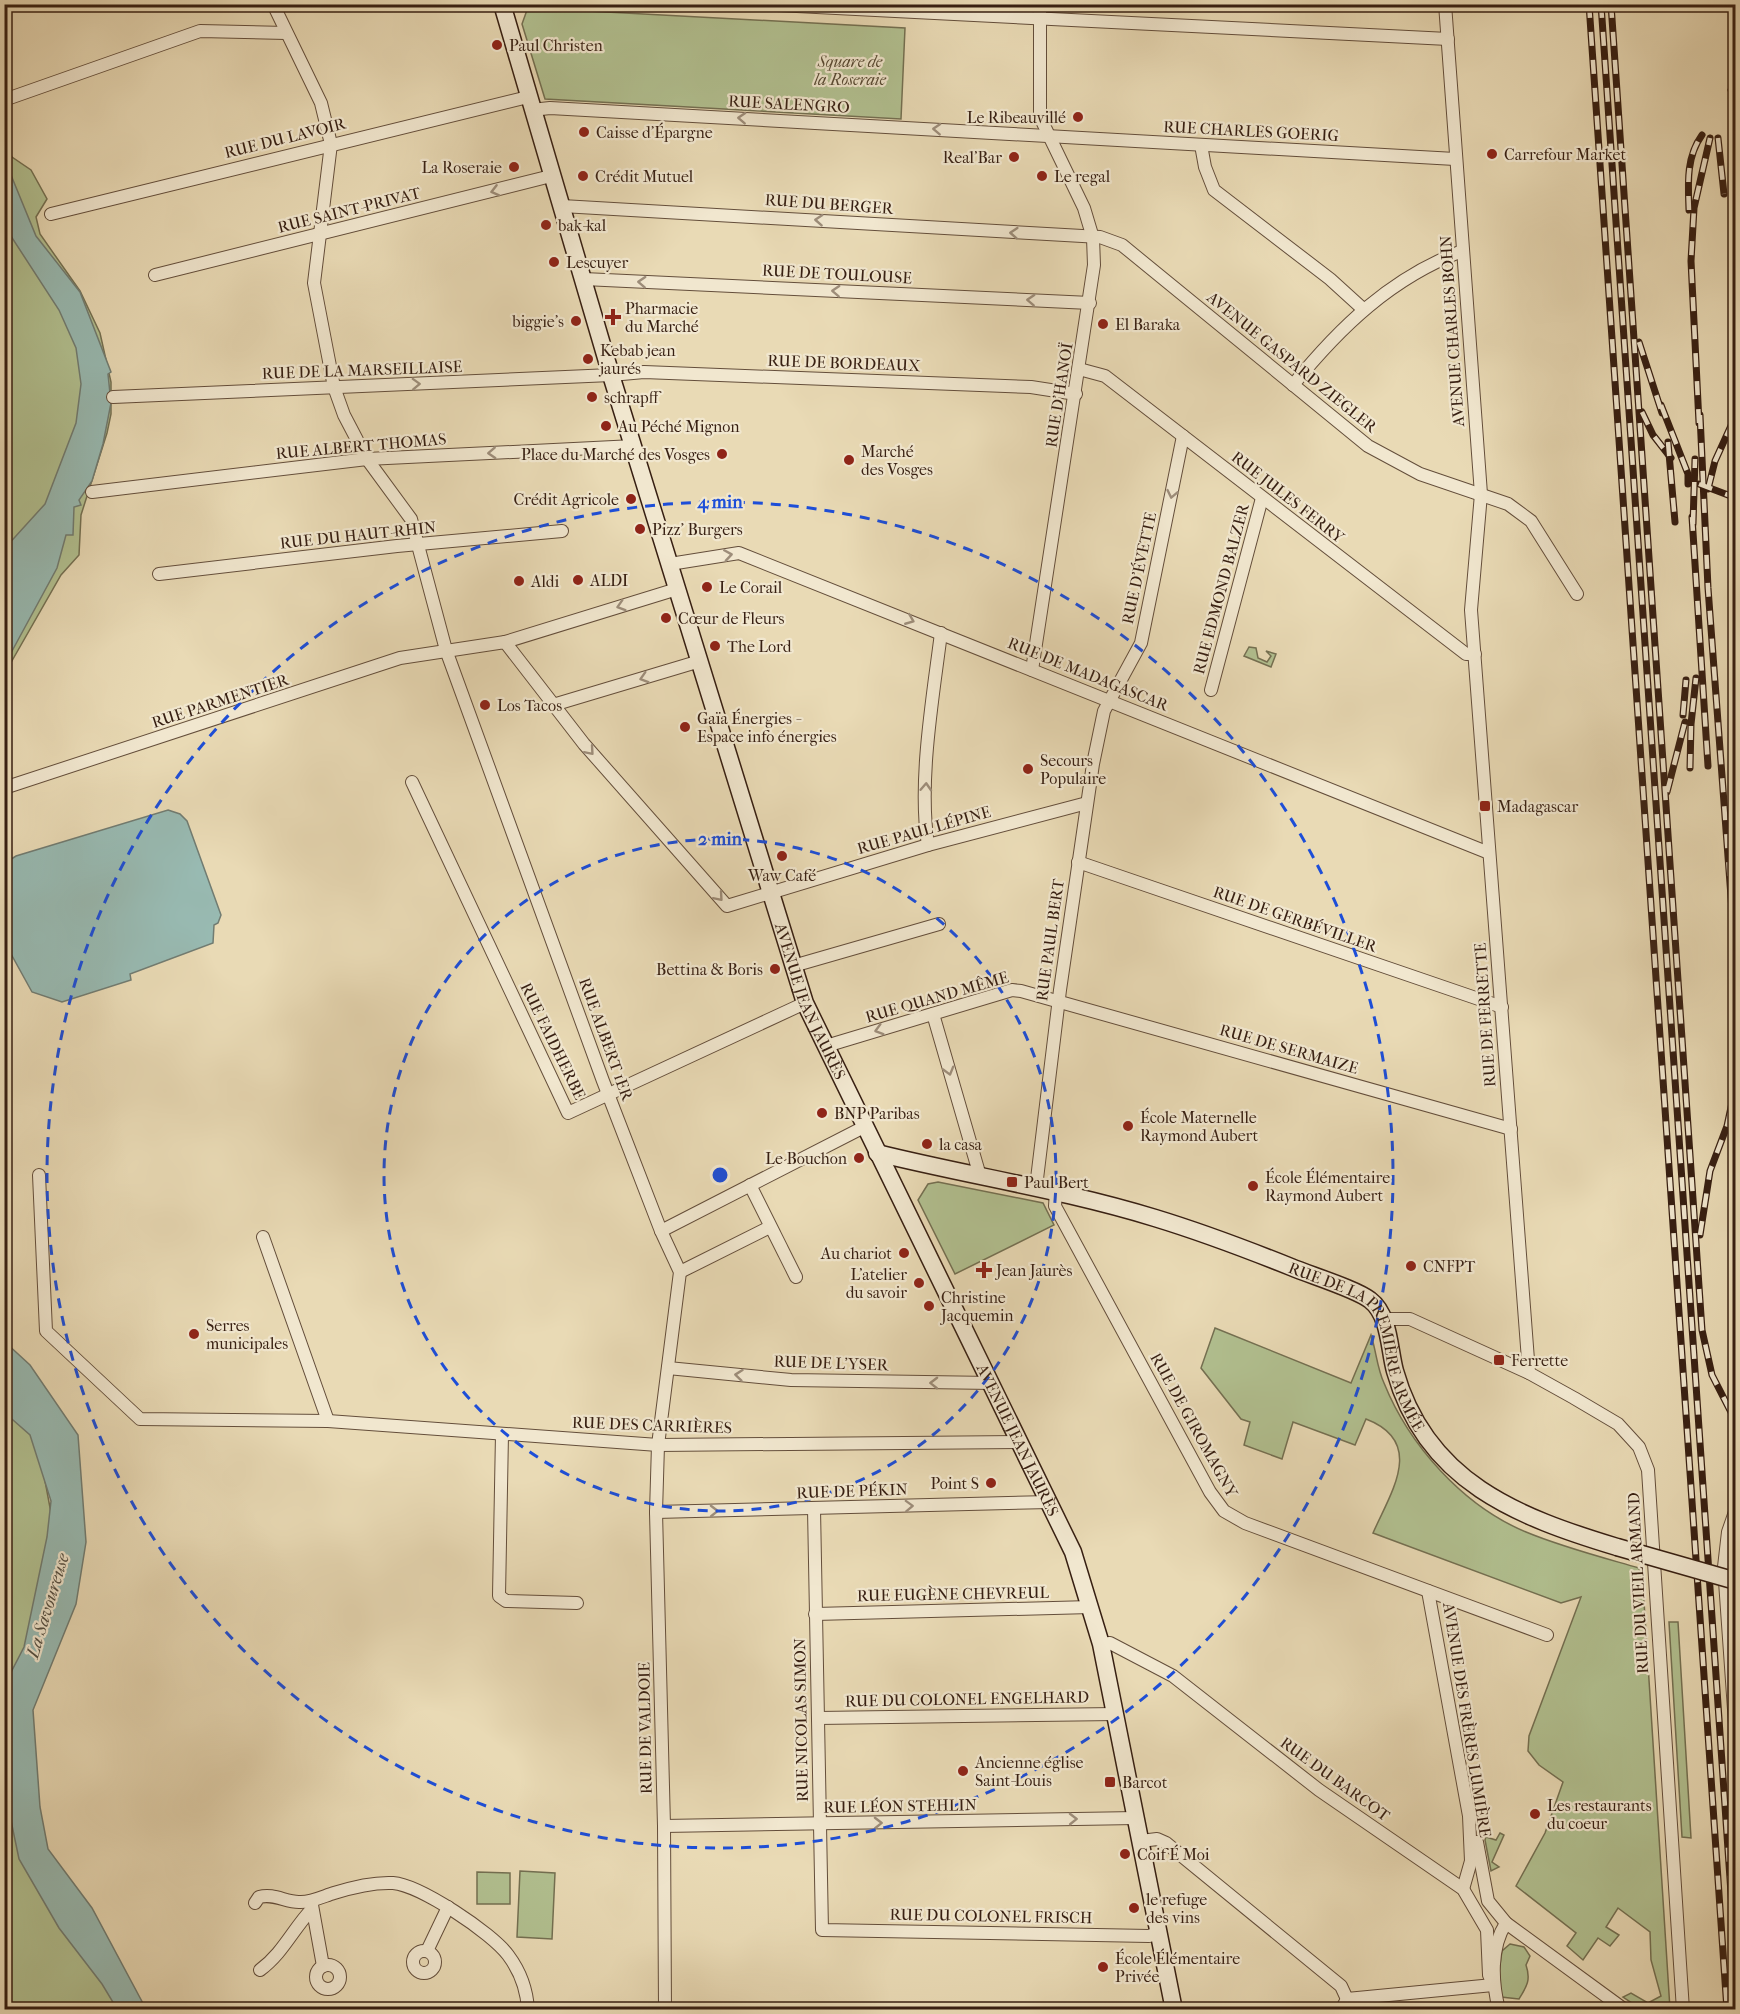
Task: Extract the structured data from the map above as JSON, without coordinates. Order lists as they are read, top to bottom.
{
  "streets": {
    "main road": ["AVENUE JEAN JAURÈS", "RUE DE LA PREMIÈRE ARMÉE"],
    "street": [
      "RUE SALENGRO",
      "RUE CHARLES GOERIG",
      "RUE DU LAVOIR",
      "RUE DU BERGER",
      "RUE SAINT-PRIVAT",
      "RUE DE TOULOUSE",
      "AVENUE CHARLES BOHN",
      "AVENUE GASPARD ZIEGLER",
      "RUE DE BORDEAUX",
      "RUE DE LA MARSEILLAISE",
      "RUE D'HANOÏ",
      "RUE ALBERT THOMAS",
      "RUE JULES FERRY",
      "RUE DU HAUT-RHIN",
      "RUE D'ÉVETTE",
      "RUE EDMOND BALZER",
      "RUE DE MADAGASCAR",
      "RUE PARMENTIER",
      "RUE PAUL LÉPINE",
      "RUE DE GERBÉVILLER",
      "RUE PAUL BERT",
      "RUE QUAND MÊME",
      "RUE DE FERRETTE",
      "RUE ALBERT 1ER",
      "RUE FAIDHERBE",
      "RUE DE SERMAIZE",
      "RUE DE L'YSER",
      "RUE DES CARRIÈRES",
      "RUE DE GIROMAGNY",
      "RUE DE PÉKIN",
      "RUE DU VIEIL ARMAND",
      "RUE EUGÈNE CHEVREUL",
      "RUE DU COLONEL ENGELHARD",
      "RUE NICOLAS SIMON",
      "AVENUE DES FRÈRES LUMIÈRE",
      "RUE DE VALDOIE",
      "RUE DU BARCOT",
      "RUE LÉON STEHLIN",
      "RUE DU COLONEL FRISCH"
    ]
  },
  "crossings": [
    ["RUE SALENGRO", "RUE CHARLES GOERIG"],
    ["RUE SALENGRO", "RUE DU LAVOIR"],
    ["RUE SALENGRO", "RUE D'HANOÏ"],
    ["RUE SALENGRO", "AVENUE JEAN JAURÈS"],
    ["RUE CHARLES GOERIG", "AVENUE CHARLES BOHN"],
    ["RUE CHARLES GOERIG", "RUE D'HANOÏ"],
    ["RUE DU LAVOIR", "AVENUE JEAN JAURÈS"],
    ["RUE DU LAVOIR", "RUE ALBERT 1ER"],
    ["RUE DU BERGER", "AVENUE GASPARD ZIEGLER"],
    ["RUE DU BERGER", "RUE D'HANOÏ"],
    ["RUE DU BERGER", "AVENUE JEAN JAURÈS"],
    ["RUE SAINT-PRIVAT", "AVENUE JEAN JAURÈS"],
    ["RUE SAINT-PRIVAT", "RUE ALBERT 1ER"],
    ["RUE DE TOULOUSE", "RUE D'HANOÏ"],
    ["RUE DE TOULOUSE", "AVENUE JEAN JAURÈS"],
    ["AVENUE CHARLES BOHN", "AVENUE GASPARD ZIEGLER"],
    ["AVENUE CHARLES BOHN", "RUE JULES FERRY"],
    ["AVENUE CHARLES BOHN", "RUE DE FERRETTE"],
    ["AVENUE GASPARD ZIEGLER", "RUE D'HANOÏ"],
    ["RUE DE BORDEAUX", "RUE DE LA MARSEILLAISE"],
    ["RUE DE BORDEAUX", "RUE D'HANOÏ"],
    ["RUE DE BORDEAUX", "AVENUE JEAN JAURÈS"],
    ["RUE DE LA MARSEILLAISE", "AVENUE JEAN JAURÈS"],
    ["RUE DE LA MARSEILLAISE", "RUE ALBERT 1ER"],
    ["RUE D'HANOÏ", "RUE JULES FERRY"],
    ["RUE D'HANOÏ", "RUE DE MADAGASCAR"],
    ["RUE ALBERT THOMAS", "AVENUE JEAN JAURÈS"],
    ["RUE ALBERT THOMAS", "RUE ALBERT 1ER"],
    ["RUE JULES FERRY", "RUE D'ÉVETTE"],
    ["RUE JULES FERRY", "RUE EDMOND BALZER"],
    ["RUE JULES FERRY", "RUE DE FERRETTE"],
    ["RUE DU HAUT-RHIN", "RUE ALBERT 1ER"],
    ["RUE D'ÉVETTE", "RUE DE MADAGASCAR"],
    ["RUE D'ÉVETTE", "RUE PAUL BERT"],
    ["RUE DE MADAGASCAR", "RUE PAUL BERT"],
    ["RUE DE MADAGASCAR", "AVENUE JEAN JAURÈS"],
    ["RUE DE MADAGASCAR", "RUE DE FERRETTE"],
    ["RUE PARMENTIER", "AVENUE JEAN JAURÈS"],
    ["RUE PARMENTIER", "RUE ALBERT 1ER"],
    ["RUE PAUL LÉPINE", "RUE PAUL BERT"],
    ["RUE PAUL LÉPINE", "AVENUE JEAN JAURÈS"],
    ["RUE DE GERBÉVILLER", "RUE PAUL BERT"],
    ["RUE DE GERBÉVILLER", "RUE DE FERRETTE"],
    ["RUE PAUL BERT", "RUE QUAND MÊME"],
    ["RUE PAUL BERT", "RUE DE SERMAIZE"],
    ["RUE PAUL BERT", "RUE DE LA PREMIÈRE ARMÉE"],
    ["RUE QUAND MÊME", "AVENUE JEAN JAURÈS"],
    ["RUE QUAND MÊME", "RUE DE SERMAIZE"],
    ["AVENUE JEAN JAURÈS", "RUE FAIDHERBE"],
    ["AVENUE JEAN JAURÈS", "RUE DE LA PREMIÈRE ARMÉE"],
    ["AVENUE JEAN JAURÈS", "RUE DE L'YSER"],
    ["AVENUE JEAN JAURÈS", "RUE DES CARRIÈRES"],
    ["AVENUE JEAN JAURÈS", "RUE DE PÉKIN"],
    ["AVENUE JEAN JAURÈS", "RUE EUGÈNE CHEVREUL"],
    ["AVENUE JEAN JAURÈS", "RUE DU COLONEL ENGELHARD"],
    ["AVENUE JEAN JAURÈS", "RUE DU BARCOT"],
    ["AVENUE JEAN JAURÈS", "RUE LÉON STEHLIN"],
    ["AVENUE JEAN JAURÈS", "RUE DU COLONEL FRISCH"],
    ["RUE DE FERRETTE", "RUE DE SERMAIZE"],
    ["RUE DE FERRETTE", "RUE DU VIEIL ARMAND"],
    ["RUE ALBERT 1ER", "RUE FAIDHERBE"],
    ["RUE DE LA PREMIÈRE ARMÉE", "RUE DE GIROMAGNY"],
    ["RUE DE LA PREMIÈRE ARMÉE", "RUE DU VIEIL ARMAND"],
    ["RUE DES CARRIÈRES", "RUE DE VALDOIE"],
    ["RUE DE GIROMAGNY", "AVENUE DES FRÈRES LUMIÈRE"],
    ["RUE DE PÉKIN", "RUE NICOLAS SIMON"],
    ["RUE DE PÉKIN", "RUE DE VALDOIE"],
    ["RUE EUGÈNE CHEVREUL", "RUE NICOLAS SIMON"],
    ["RUE DU COLONEL ENGELHARD", "RUE NICOLAS SIMON"],
    ["RUE NICOLAS SIMON", "RUE LÉON STEHLIN"],
    ["RUE NICOLAS SIMON", "RUE DU COLONEL FRISCH"],
    ["AVENUE DES FRÈRES LUMIÈRE", "RUE DU BARCOT"],
    ["RUE DE VALDOIE", "RUE LÉON STEHLIN"]
  ],
  "one_way": [
    "RUE SALENGRO",
    "RUE DU BERGER",
    "RUE SAINT-PRIVAT",
    "RUE DE TOULOUSE",
    "RUE DE LA MARSEILLAISE",
    "RUE ALBERT THOMAS",
    "RUE D'ÉVETTE",
    "RUE PAUL LÉPINE",
    "RUE DE L'YSER",
    "RUE DE PÉKIN",
    "RUE LÉON STEHLIN"
  ],
  "water": ["La Savoureuse"],
  "parks": ["Square de la Roseraie"],
  "places": {
    "other": [
      "Paul Christen",
      "Le Ribeauvillé",
      "Caisse d'Épargne",
      "Carrefour Market",
      "Real'Bar",
      "La Roseraie",
      "Crédit Mutuel",
      "Le regal",
      "bak-kal",
      "Lescuyer",
      "biggie's",
      "El Baraka",
      "Kebab jean jaurés",
      "schrapff",
      "Au Péché Mignon",
      "Place du Marché des Vosges",
      "Marché des Vosges",
      "Crédit Agricole",
      "Pizz' Burgers",
      "ALDI",
      "Aldi",
      "Le Corail",
      "Cœur de Fleurs",
      "The Lord",
      "Los Tacos",
      "Gaïa Énergies - Espace info énergies",
      "Secours Populaire",
      "Waw Café",
      "Bettina & Boris",
      "BNP Paribas",
      "École Maternelle Raymond Aubert",
      "la casa",
      "Le Bouchon",
      "École Élémentaire Raymond Aubert",
      "Au chariot",
      "CNFPT",
      "L'atelier du savoir",
      "Christine Jacquemin",
      "Serres municipales",
      "Point S",
      "Ancienne église Saint-Louis",
      "Les restaurants du coeur",
      "Coif É Moi",
      "le refuge des vins",
      "École Élémentaire Privée"
    ],
    "health": ["Pharmacie du Marché", "Jean Jaurès"],
    "transit": [
      "Madagascar",
      "Paul Bert",
      "Ferrette",
      "Barcot"
    ]
  },
  "rings": ["4 min", "2 min"]
}
